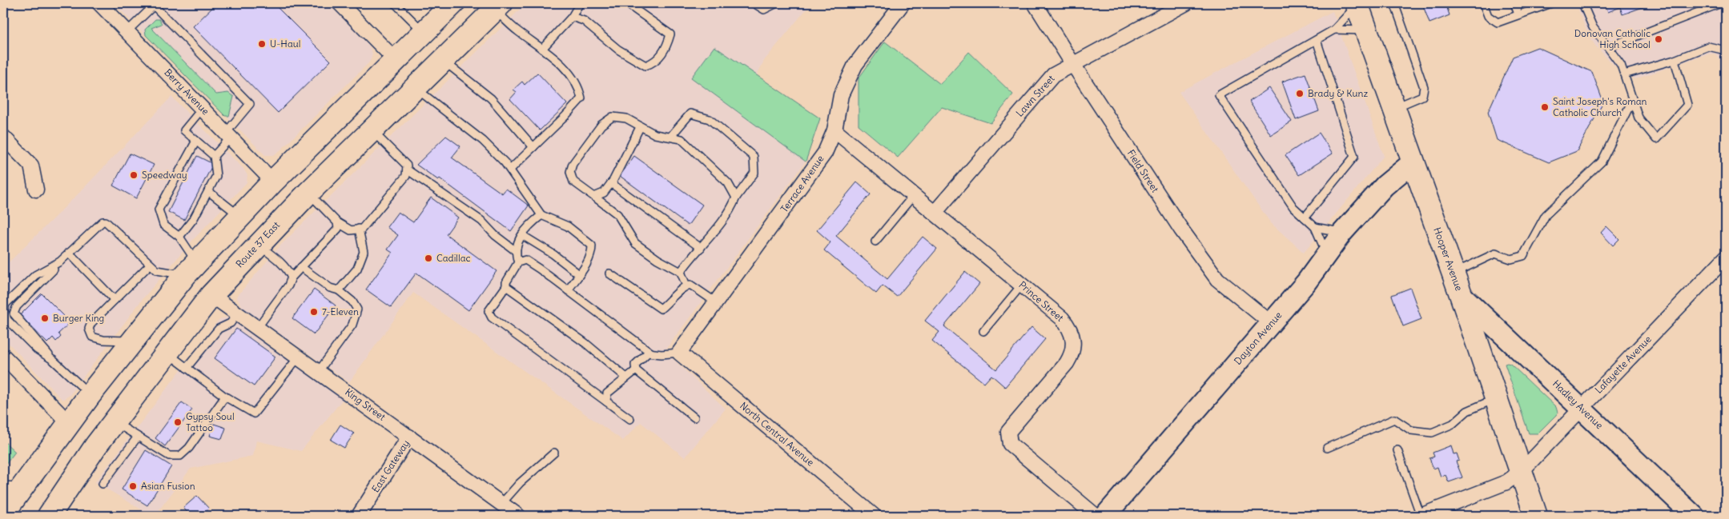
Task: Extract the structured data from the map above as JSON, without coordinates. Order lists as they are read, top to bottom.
{
  "streets": {
    "main road": ["Route 37 East", "Hooper Avenue"],
    "street": [
      "Berry Avenue",
      "Lawn Street",
      "Field Street",
      "Terrace Avenue",
      "Prince Street",
      "Dayton Avenue",
      "Lafayette Avenue",
      "King Street",
      "Hadley Avenue",
      "North Central Avenue",
      "East Gateway"
    ]
  },
  "crossings": [
    ["Lawn Street", "Field Street"],
    ["Lawn Street", "Prince Street"],
    ["Field Street", "Dayton Avenue"],
    ["Terrace Avenue", "Prince Street"],
    ["Terrace Avenue", "North Central Avenue"],
    ["Route 37 East", "King Street"],
    ["Hooper Avenue", "Dayton Avenue"],
    ["Hooper Avenue", "Lafayette Avenue"],
    ["Hooper Avenue", "Hadley Avenue"],
    ["Lafayette Avenue", "Hadley Avenue"],
    ["King Street", "East Gateway"]
  ],
  "places": [
    "Donovan Catholic High School",
    "U-Haul",
    "Brady & Kunz",
    "Saint Joseph's Roman Catholic Church",
    "Speedway",
    "Cadillac",
    "7-Eleven",
    "Burger King",
    "Gypsy Soul Tattoo",
    "Asian Fusion"
  ]
}
